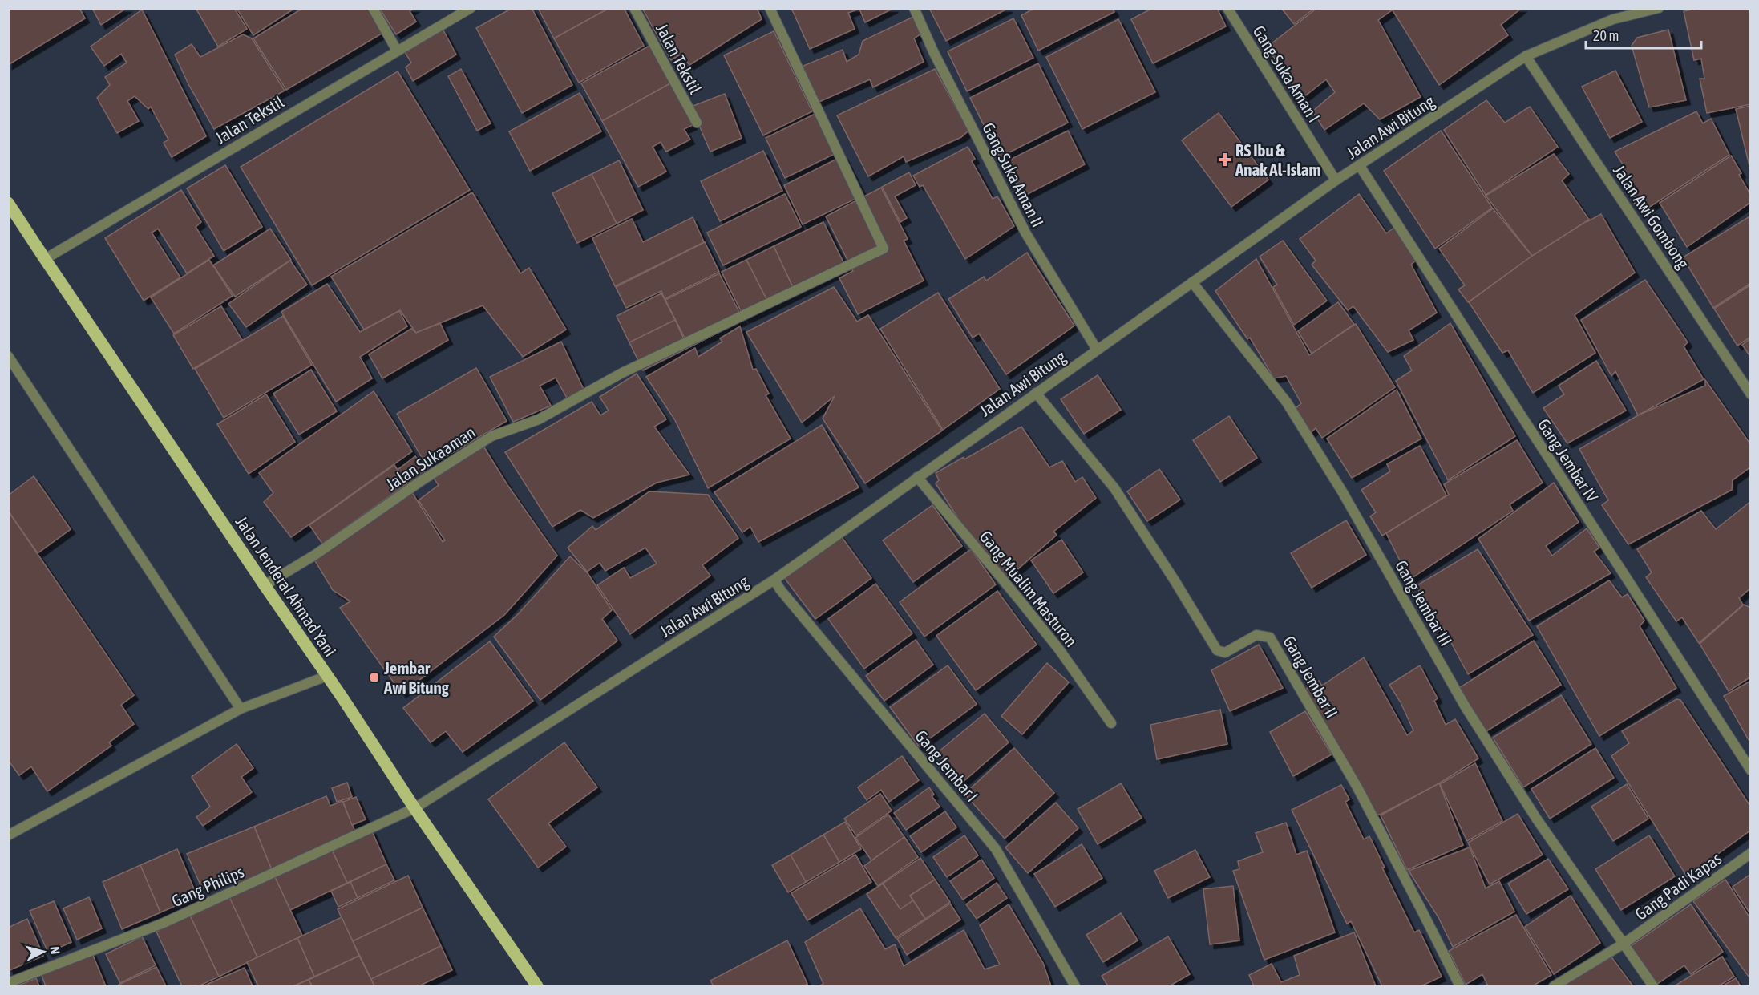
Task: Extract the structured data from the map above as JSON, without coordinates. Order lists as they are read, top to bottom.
{
  "streets": {
    "main road": ["Jalan Jenderal Ahmad Yani"],
    "street": [
      "Jalan Tekstil",
      "Gang Suka Aman I",
      "Jalan Awi Bitung",
      "Gang Suka Aman II",
      "Jalan Awi Gombong",
      "Jalan Sukaaman",
      "Gang Jembar IV",
      "Gang Mualim Masturon",
      "Gang Jembar III",
      "Gang Jembar II",
      "Gang Jembar I",
      "Gang Philips",
      "Gang Padi Kapas"
    ]
  },
  "crossings": [
    ["Jalan Tekstil", "Jalan Jenderal Ahmad Yani"],
    ["Gang Suka Aman I", "Jalan Awi Bitung"],
    ["Jalan Awi Bitung", "Gang Suka Aman II"],
    ["Jalan Awi Bitung", "Jalan Awi Gombong"],
    ["Jalan Awi Bitung", "Gang Jembar IV"],
    ["Jalan Awi Bitung", "Jalan Jenderal Ahmad Yani"],
    ["Jalan Awi Bitung", "Gang Mualim Masturon"],
    ["Jalan Awi Bitung", "Gang Jembar III"],
    ["Jalan Awi Bitung", "Gang Jembar II"],
    ["Jalan Awi Bitung", "Gang Jembar I"],
    ["Jalan Awi Bitung", "Gang Philips"],
    ["Jalan Sukaaman", "Jalan Jenderal Ahmad Yani"],
    ["Jalan Jenderal Ahmad Yani", "Gang Philips"],
    ["Gang Jembar III", "Gang Padi Kapas"]
  ],
  "places": {
    "health": ["RS Ibu & Anak Al-Islam"],
    "transit": ["Jembar Awi Bitung"]
  },
  "scale_bar": "20 m",
  "north": "right"
}
